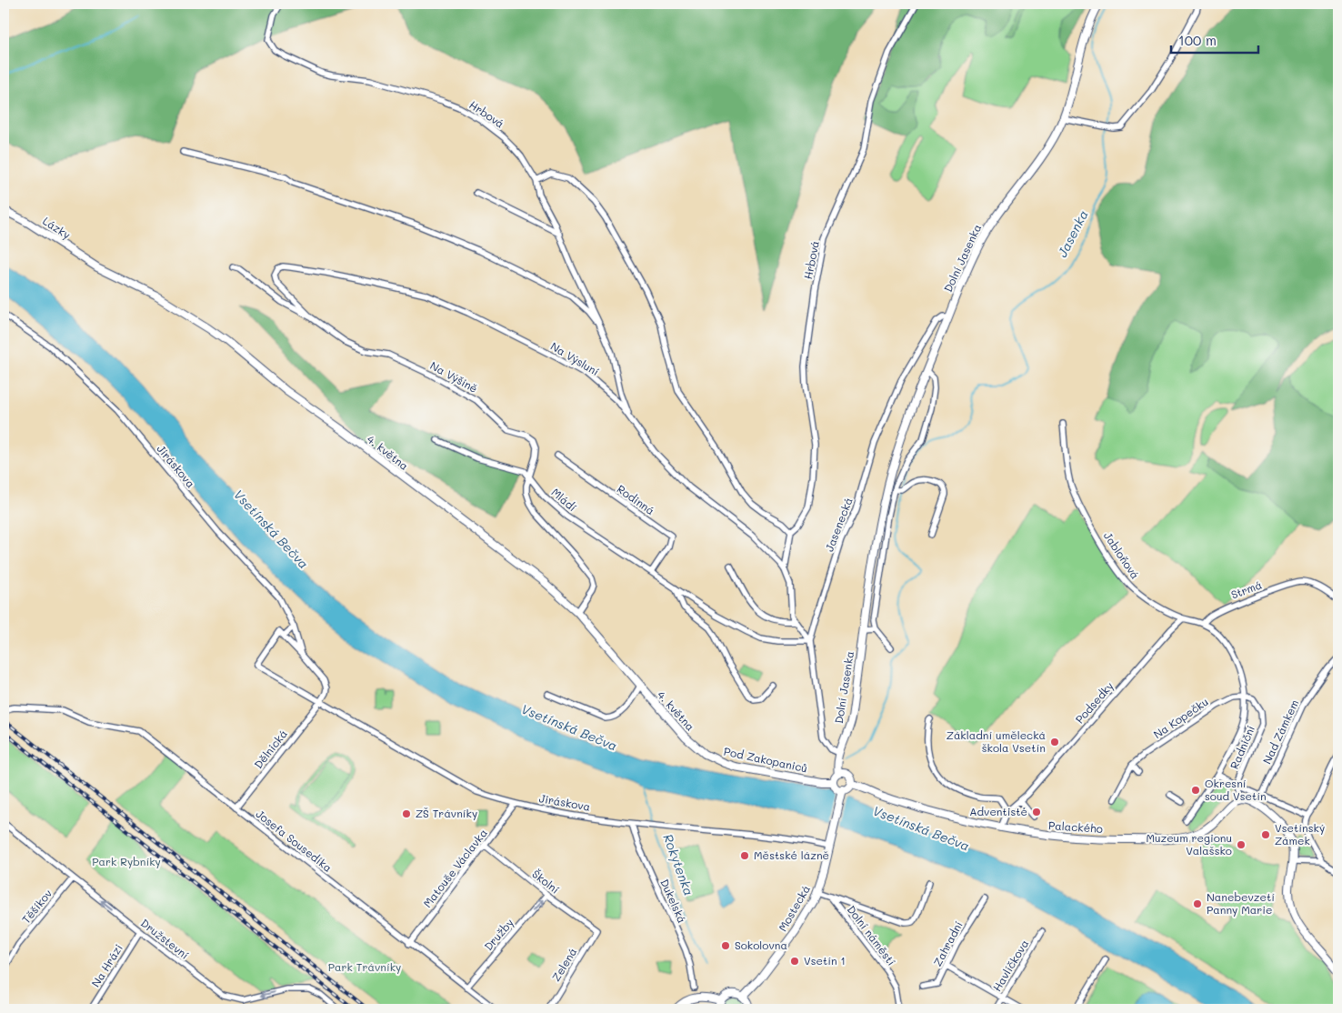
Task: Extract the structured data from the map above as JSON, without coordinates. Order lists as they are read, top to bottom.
{
  "streets": {
    "street": [
      "Hrbová",
      "Lázky",
      "Dolní Jasenka",
      "Na Výsluní",
      "Na Výšině",
      "4. května",
      "Jiráskova",
      "Mládí",
      "Rodinná",
      "Jasenecká",
      "Jabloňová",
      "Strmá",
      "Podsedky",
      "Na Kopečku",
      "Nad Zámkem",
      "Radniční",
      "Dělnická",
      "Pod Zakopaniců",
      "Palackého",
      "Josefa Sousedíka",
      "Matouše Václavka",
      "Školní",
      "Dukelská",
      "Těšíkov",
      "Mostecká",
      "Družby",
      "Dolní náměstí",
      "Družstevní",
      "Zahradní",
      "Zelená",
      "Na Hrázi",
      "Havlíčkova"
    ]
  },
  "crossings": [
    ["Hrbová", "Na Výsluní"],
    ["Lázky", "4. května"],
    ["Dolní Jasenka", "Jasenecká"],
    ["Dolní Jasenka", "Pod Zakopaniců"],
    ["Dolní Jasenka", "Palackého"],
    ["Dolní Jasenka", "Mostecká"],
    ["Na Výsluní", "Na Výšině"],
    ["Na Výsluní", "Mládí"],
    ["Na Výsluní", "Jasenecká"],
    ["Na Výšině", "4. května"],
    ["Na Výšině", "Mládí"],
    ["4. května", "Pod Zakopaniců"],
    ["Jiráskova", "Dělnická"],
    ["Jiráskova", "Matouše Václavka"],
    ["Jiráskova", "Dukelská"],
    ["Jiráskova", "Mostecká"],
    ["Mládí", "Rodinná"],
    ["Mládí", "Jasenecká"],
    ["Jabloňová", "Strmá"],
    ["Jabloňová", "Podsedky"],
    ["Jabloňová", "Na Kopečku"],
    ["Jabloňová", "Radniční"],
    ["Na Kopečku", "Radniční"],
    ["Dělnická", "Josefa Sousedíka"],
    ["Pod Zakopaniců", "Palackého"],
    ["Pod Zakopaniců", "Mostecká"],
    ["Palackého", "Mostecká"],
    ["Josefa Sousedíka", "Matouše Václavka"],
    ["Josefa Sousedíka", "Družby"],
    ["Matouše Václavka", "Školní"],
    ["Školní", "Družby"],
    ["Školní", "Zelená"],
    ["Těšíkov", "Družstevní"],
    ["Mostecká", "Dolní náměstí"],
    ["Družstevní", "Na Hrázi"]
  ],
  "one_way": ["Družby", "Družstevní"],
  "water": ["Jasenka", "Vsetínská Bečva", "Rokytenka"],
  "parks": ["Park Rybníky", "Park Trávníky"],
  "places": [
    "Základní umělecká škola Vsetín",
    "Okresní soud Vsetín",
    "Adventisté",
    "ZŠ Trávníky",
    "Vsetínský Zámek",
    "Muzeum regionu Valašsko",
    "Městské lázně",
    "Nanebevzetí Panny Marie",
    "Sokolovna",
    "Vsetín 1"
  ],
  "scale_bar": "100 m"
}
